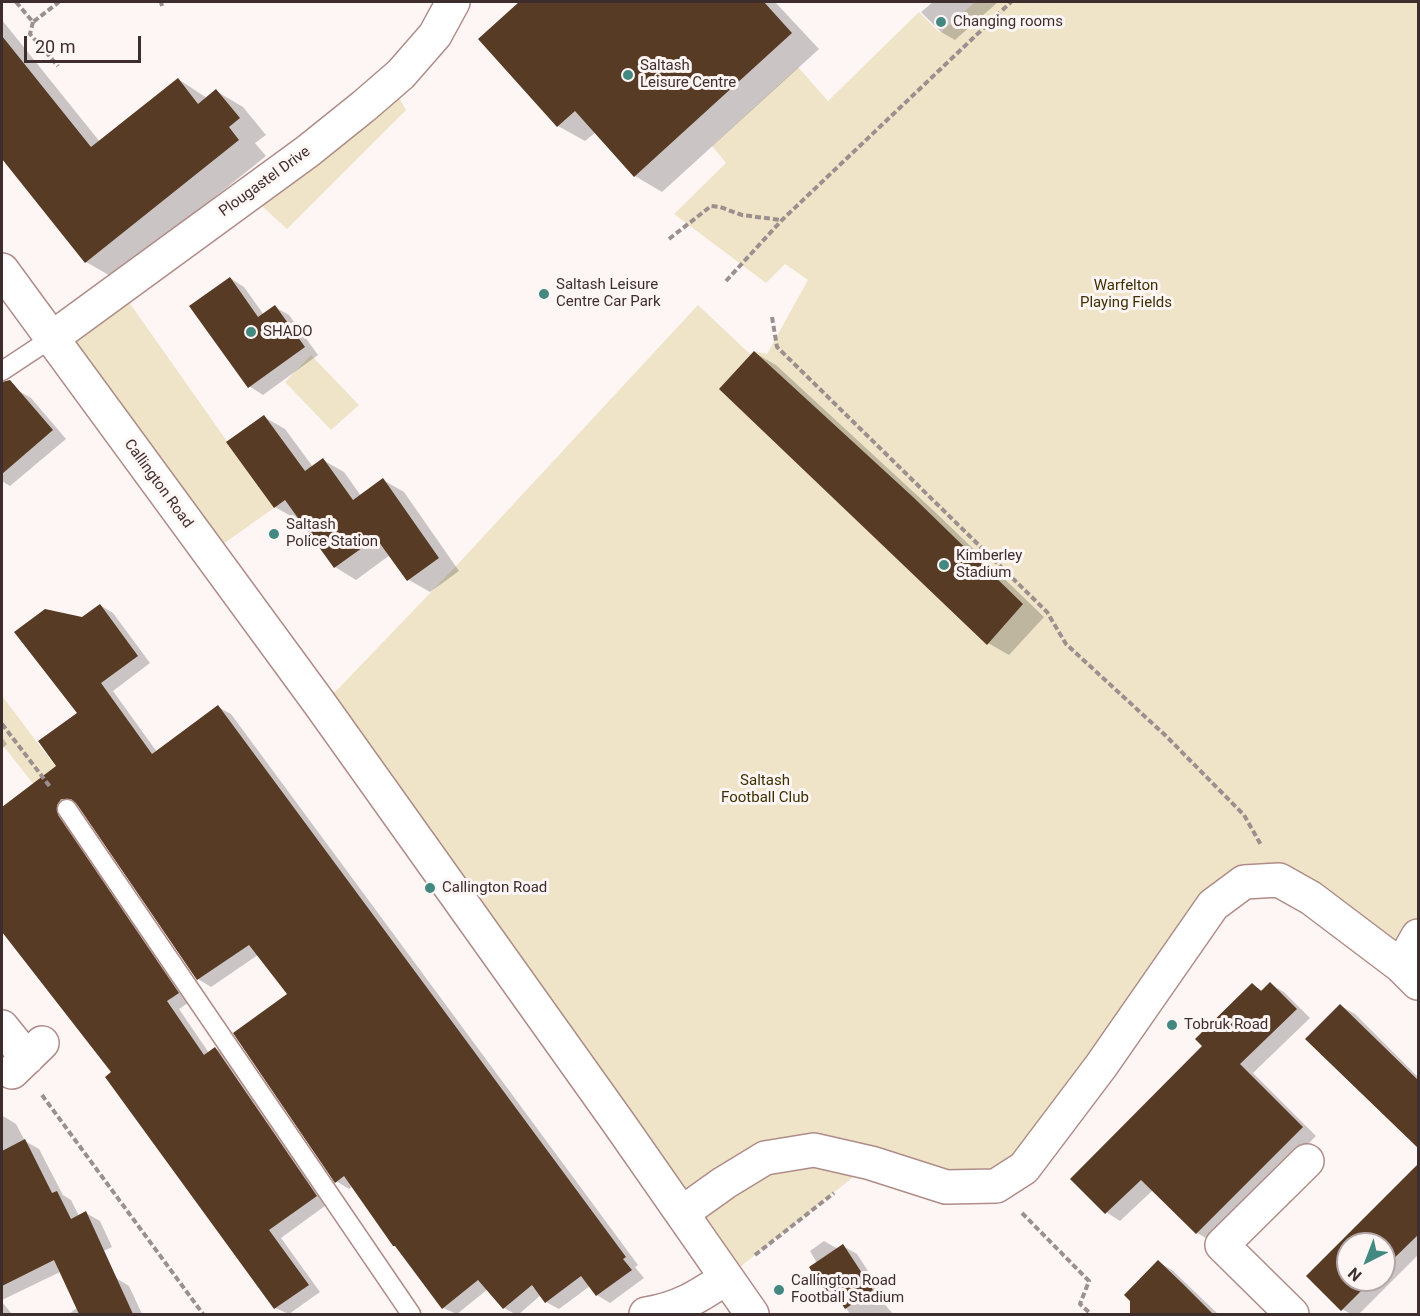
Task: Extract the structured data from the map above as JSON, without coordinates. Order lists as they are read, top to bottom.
{
  "streets": {
    "street": ["Plougastel Drive", "Callington Road"]
  },
  "crossings": [
    ["Plougastel Drive", "Callington Road"]
  ],
  "parks": ["Warfelton Playing Fields", "Saltash Football Club"],
  "places": [
    "Changing rooms",
    "Saltash Leisure Centre",
    "Saltash Leisure Centre Car Park",
    "SHADO",
    "Saltash Police Station",
    "Kimberley Stadium",
    "Callington Road",
    "Tobruk Road",
    "Callington Road Football Stadium"
  ],
  "scale_bar": "20 m",
  "north": "bottom left"
}
